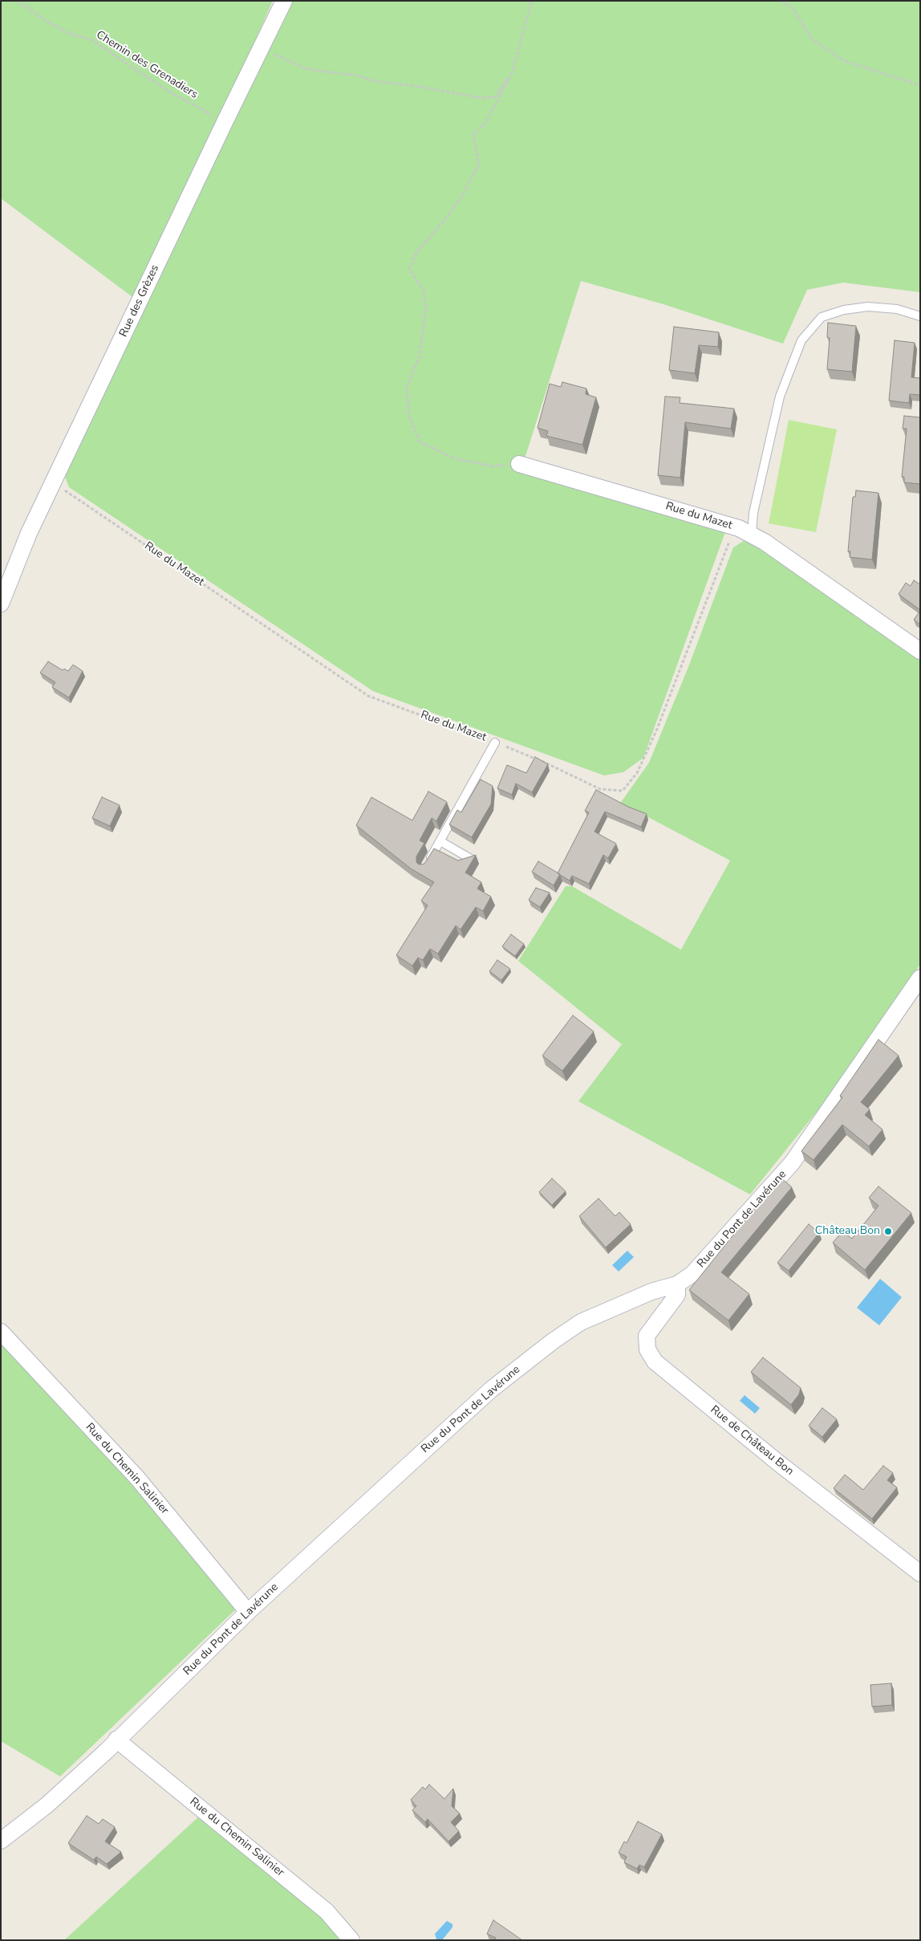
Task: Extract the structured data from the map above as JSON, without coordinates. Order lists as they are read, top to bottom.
{
  "streets": {
    "street": [
      "Rue des Grèzes",
      "Rue du Mazet",
      "Rue du Pont de Lavérune",
      "Rue de Château Bon",
      "Rue du Chemin Salinier"
    ],
    "path": ["Chemin des Grenadiers"]
  },
  "crossings": [
    ["Chemin des Grenadiers", "Rue des Grèzes"],
    ["Rue des Grèzes", "Rue du Mazet"],
    ["Rue du Pont de Lavérune", "Rue de Château Bon"],
    ["Rue du Pont de Lavérune", "Rue du Chemin Salinier"]
  ],
  "places": ["Château Bon"]
}
